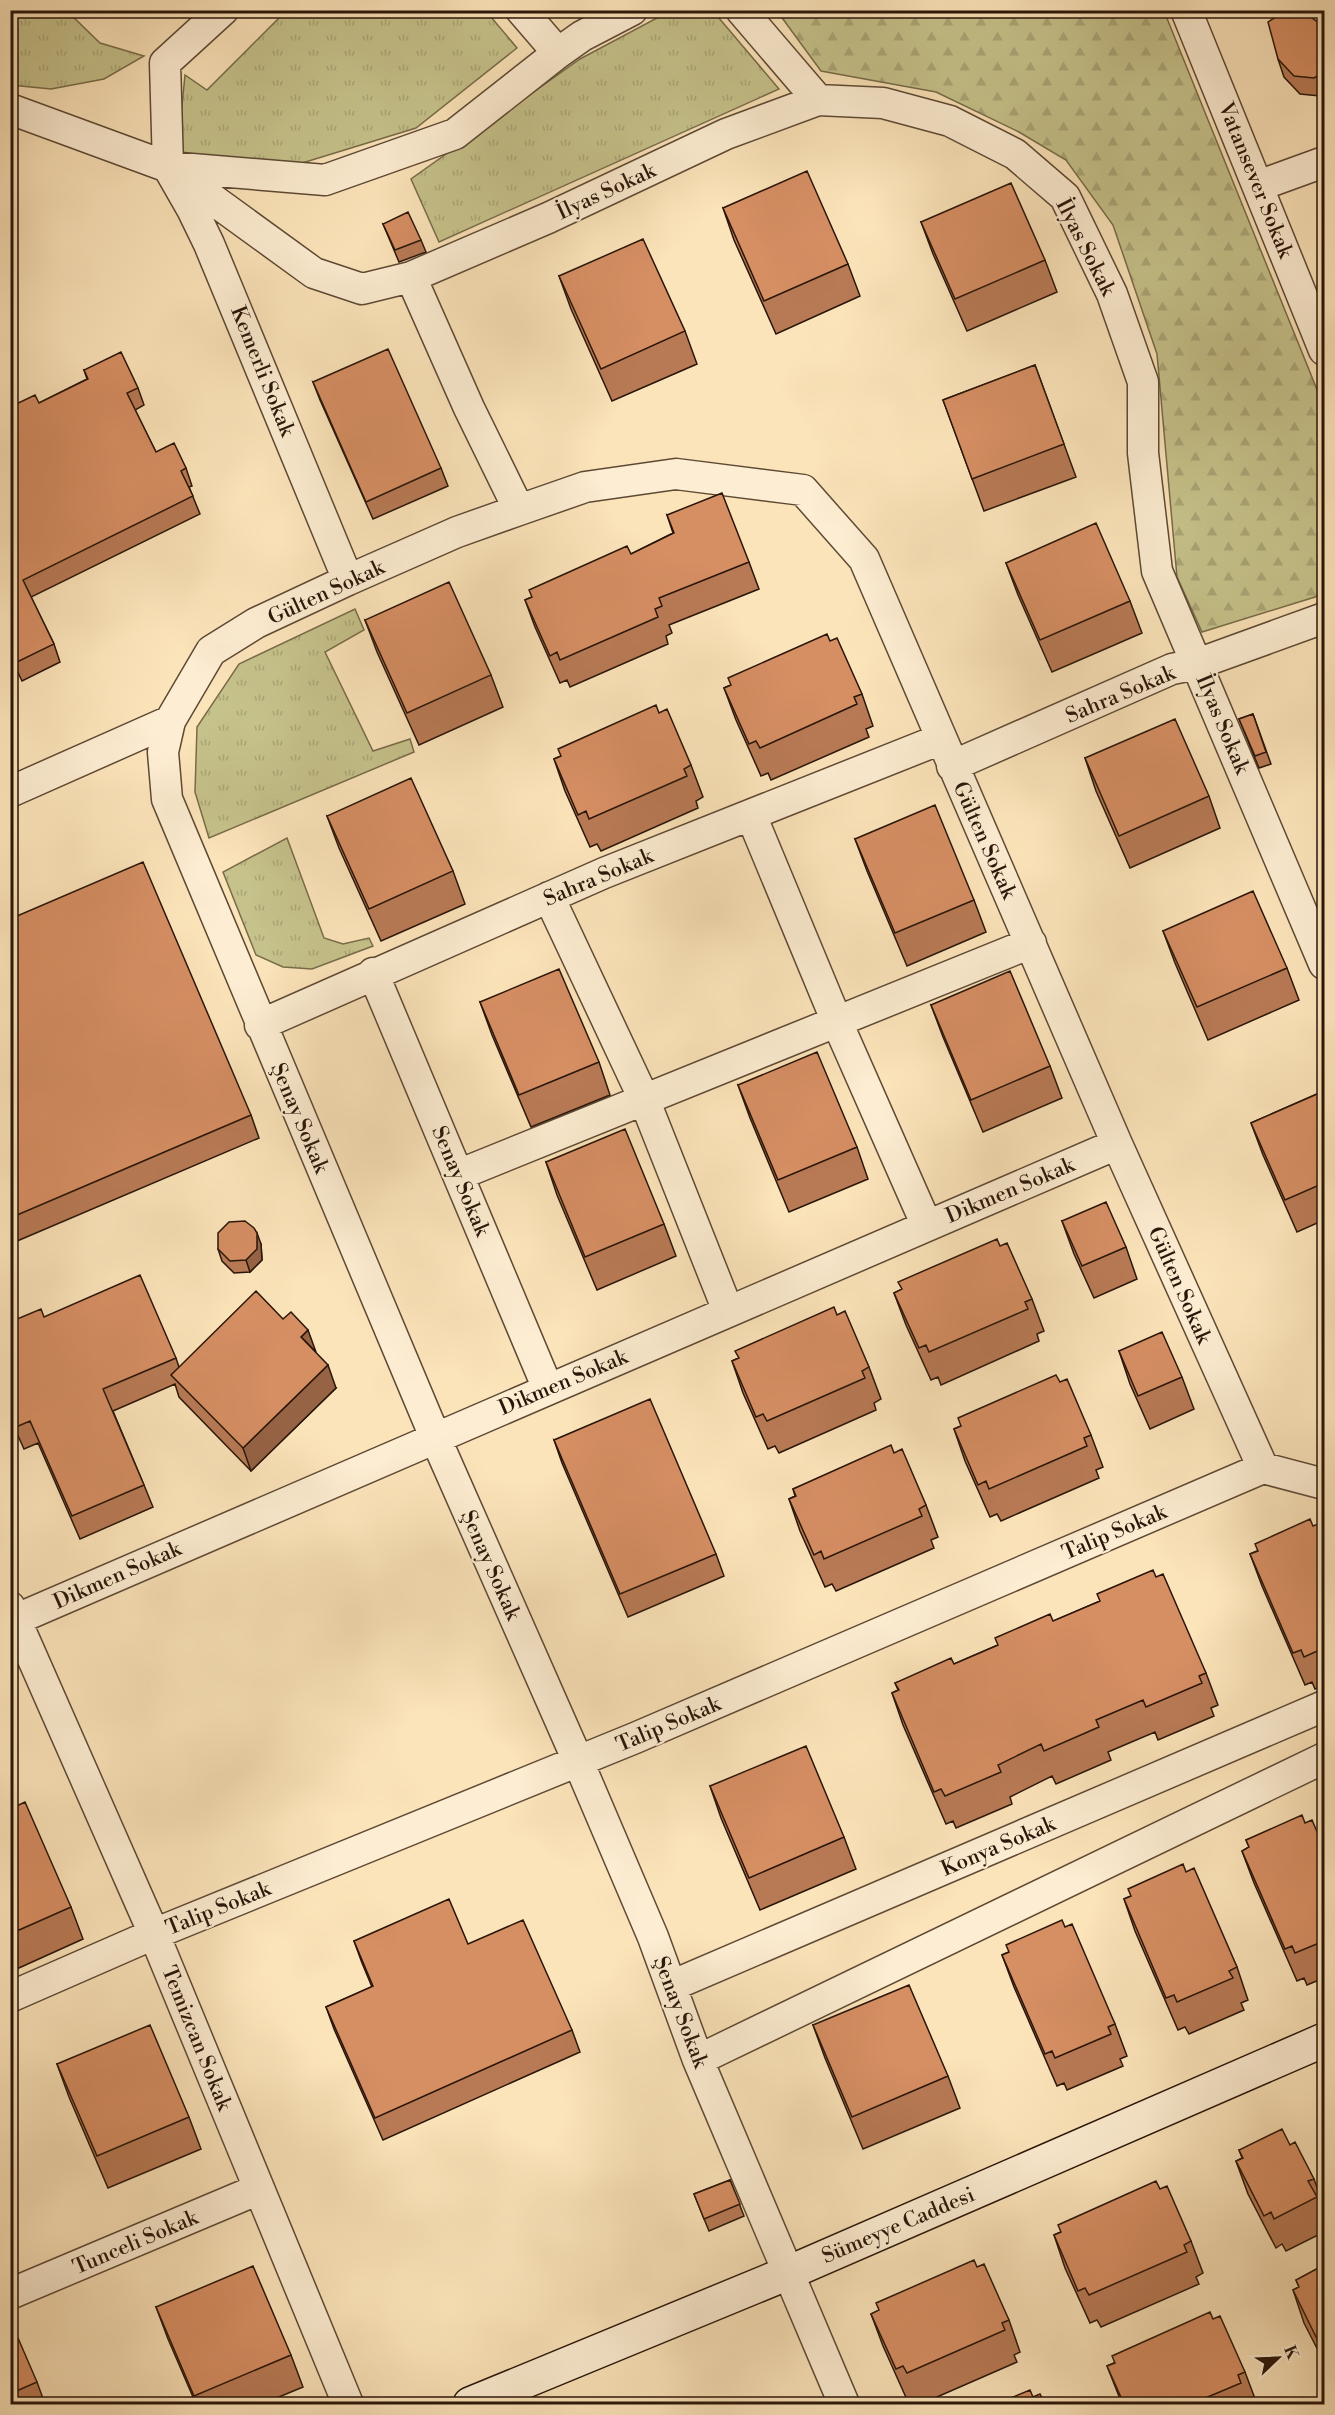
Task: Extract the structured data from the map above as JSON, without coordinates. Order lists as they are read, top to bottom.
{
  "streets": {
    "street": [
      "Vatansever Sokak",
      "İlyas Sokak",
      "Kemerli Sokak",
      "Gülten Sokak",
      "Sahra Sokak",
      "Şenay Sokak",
      "Senay Sokak",
      "Dikmen Sokak",
      "Talip Sokak",
      "Konya Sokak",
      "Temizcan Sokak",
      "Sümeyye Caddesi",
      "Tunceli Sokak"
    ]
  },
  "crossings": [
    ["İlyas Sokak", "Kemerli Sokak"],
    ["İlyas Sokak", "Sahra Sokak"],
    ["Kemerli Sokak", "Gülten Sokak"],
    ["Gülten Sokak", "Sahra Sokak"],
    ["Gülten Sokak", "Şenay Sokak"],
    ["Gülten Sokak", "Dikmen Sokak"],
    ["Gülten Sokak", "Talip Sokak"],
    ["Sahra Sokak", "Şenay Sokak"],
    ["Sahra Sokak", "Senay Sokak"],
    ["Şenay Sokak", "Dikmen Sokak"],
    ["Şenay Sokak", "Talip Sokak"],
    ["Şenay Sokak", "Konya Sokak"],
    ["Şenay Sokak", "Sümeyye Caddesi"],
    ["Senay Sokak", "Dikmen Sokak"],
    ["Dikmen Sokak", "Temizcan Sokak"],
    ["Talip Sokak", "Temizcan Sokak"],
    ["Temizcan Sokak", "Tunceli Sokak"]
  ],
  "north": "top right"
}
